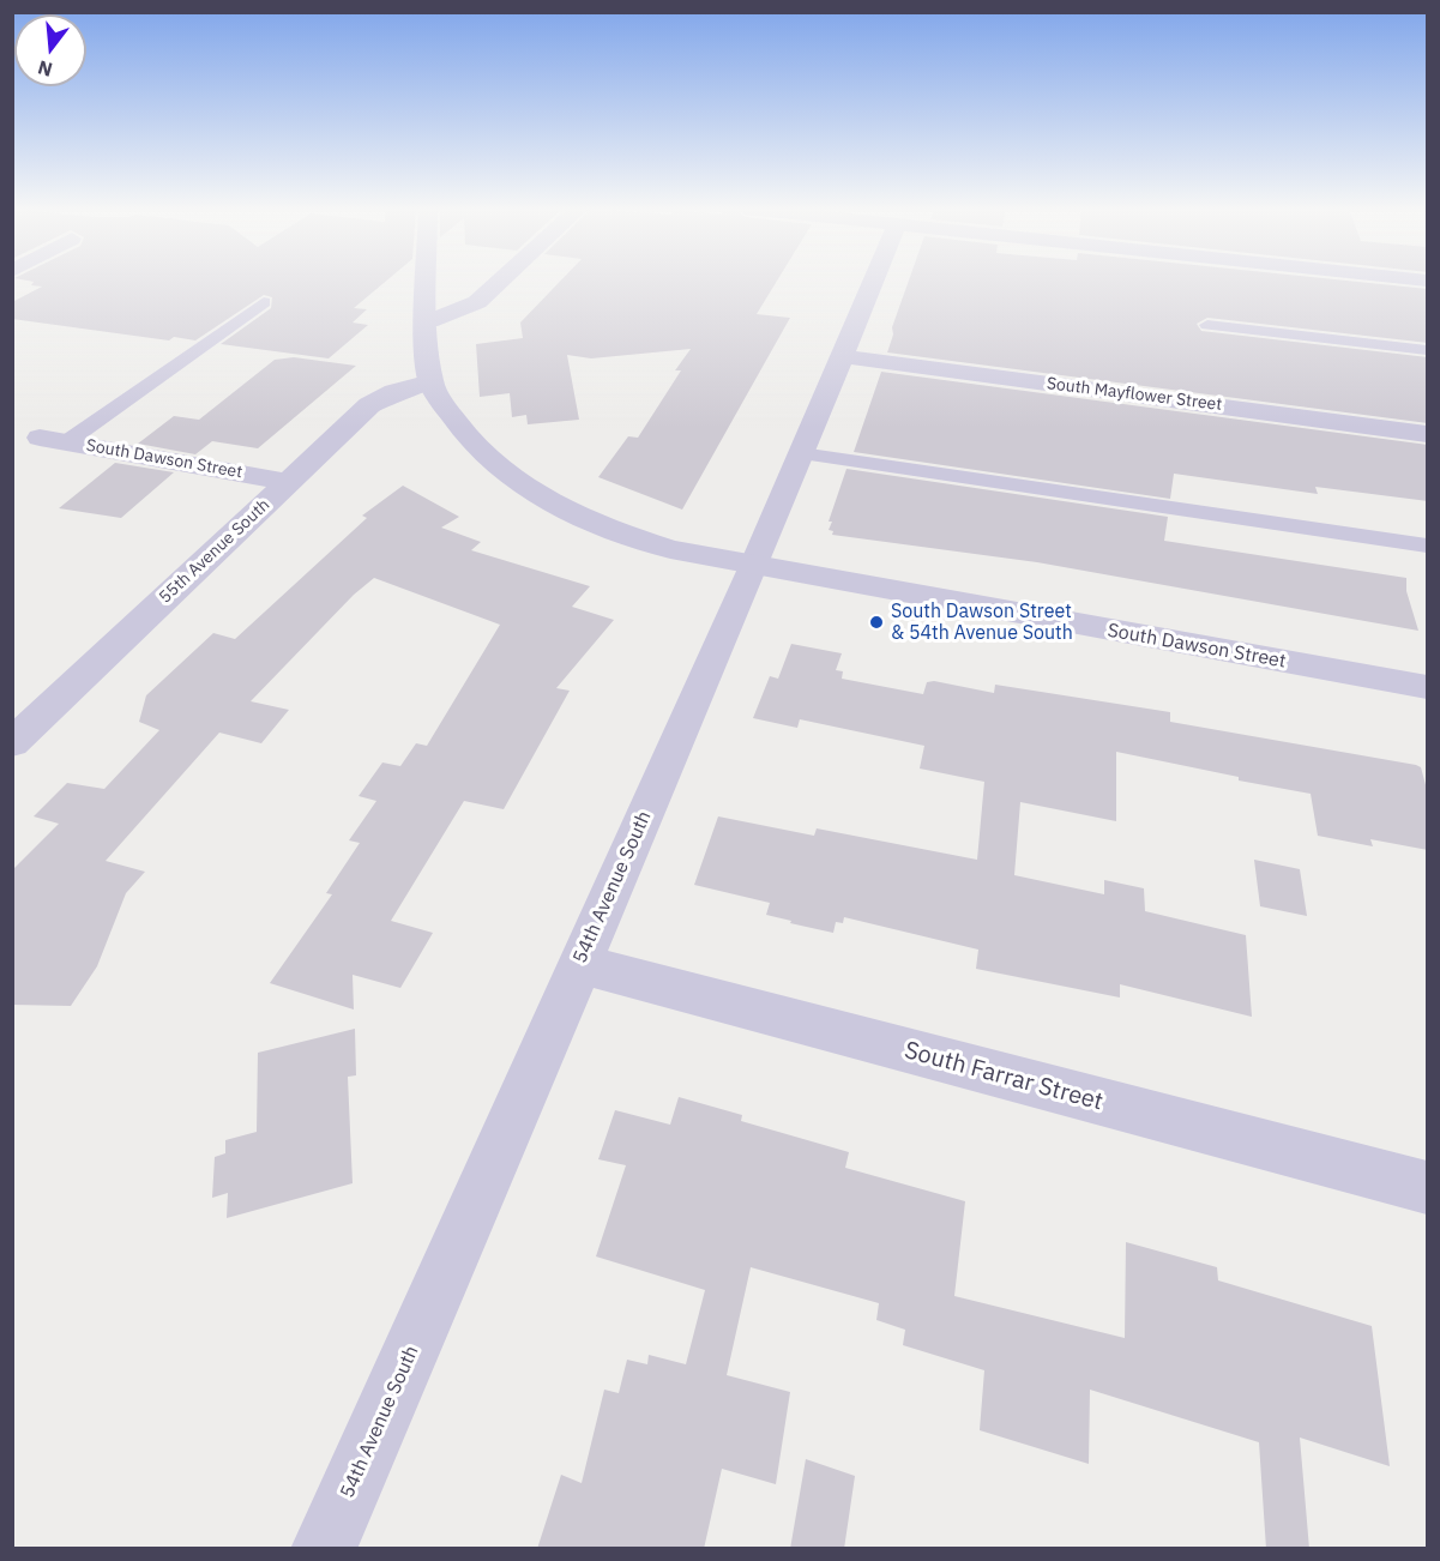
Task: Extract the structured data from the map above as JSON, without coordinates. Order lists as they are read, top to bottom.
{
  "streets": {
    "street": [
      "South Mayflower Street",
      "South Dawson Street",
      "55th Avenue South",
      "54th Avenue South",
      "South Farrar Street"
    ]
  },
  "crossings": [
    ["South Mayflower Street", "54th Avenue South"],
    ["South Dawson Street", "55th Avenue South"],
    ["South Dawson Street", "54th Avenue South"],
    ["54th Avenue South", "South Farrar Street"]
  ],
  "places": ["South Dawson Street & 54th Avenue South"],
  "north": "bottom"
}
